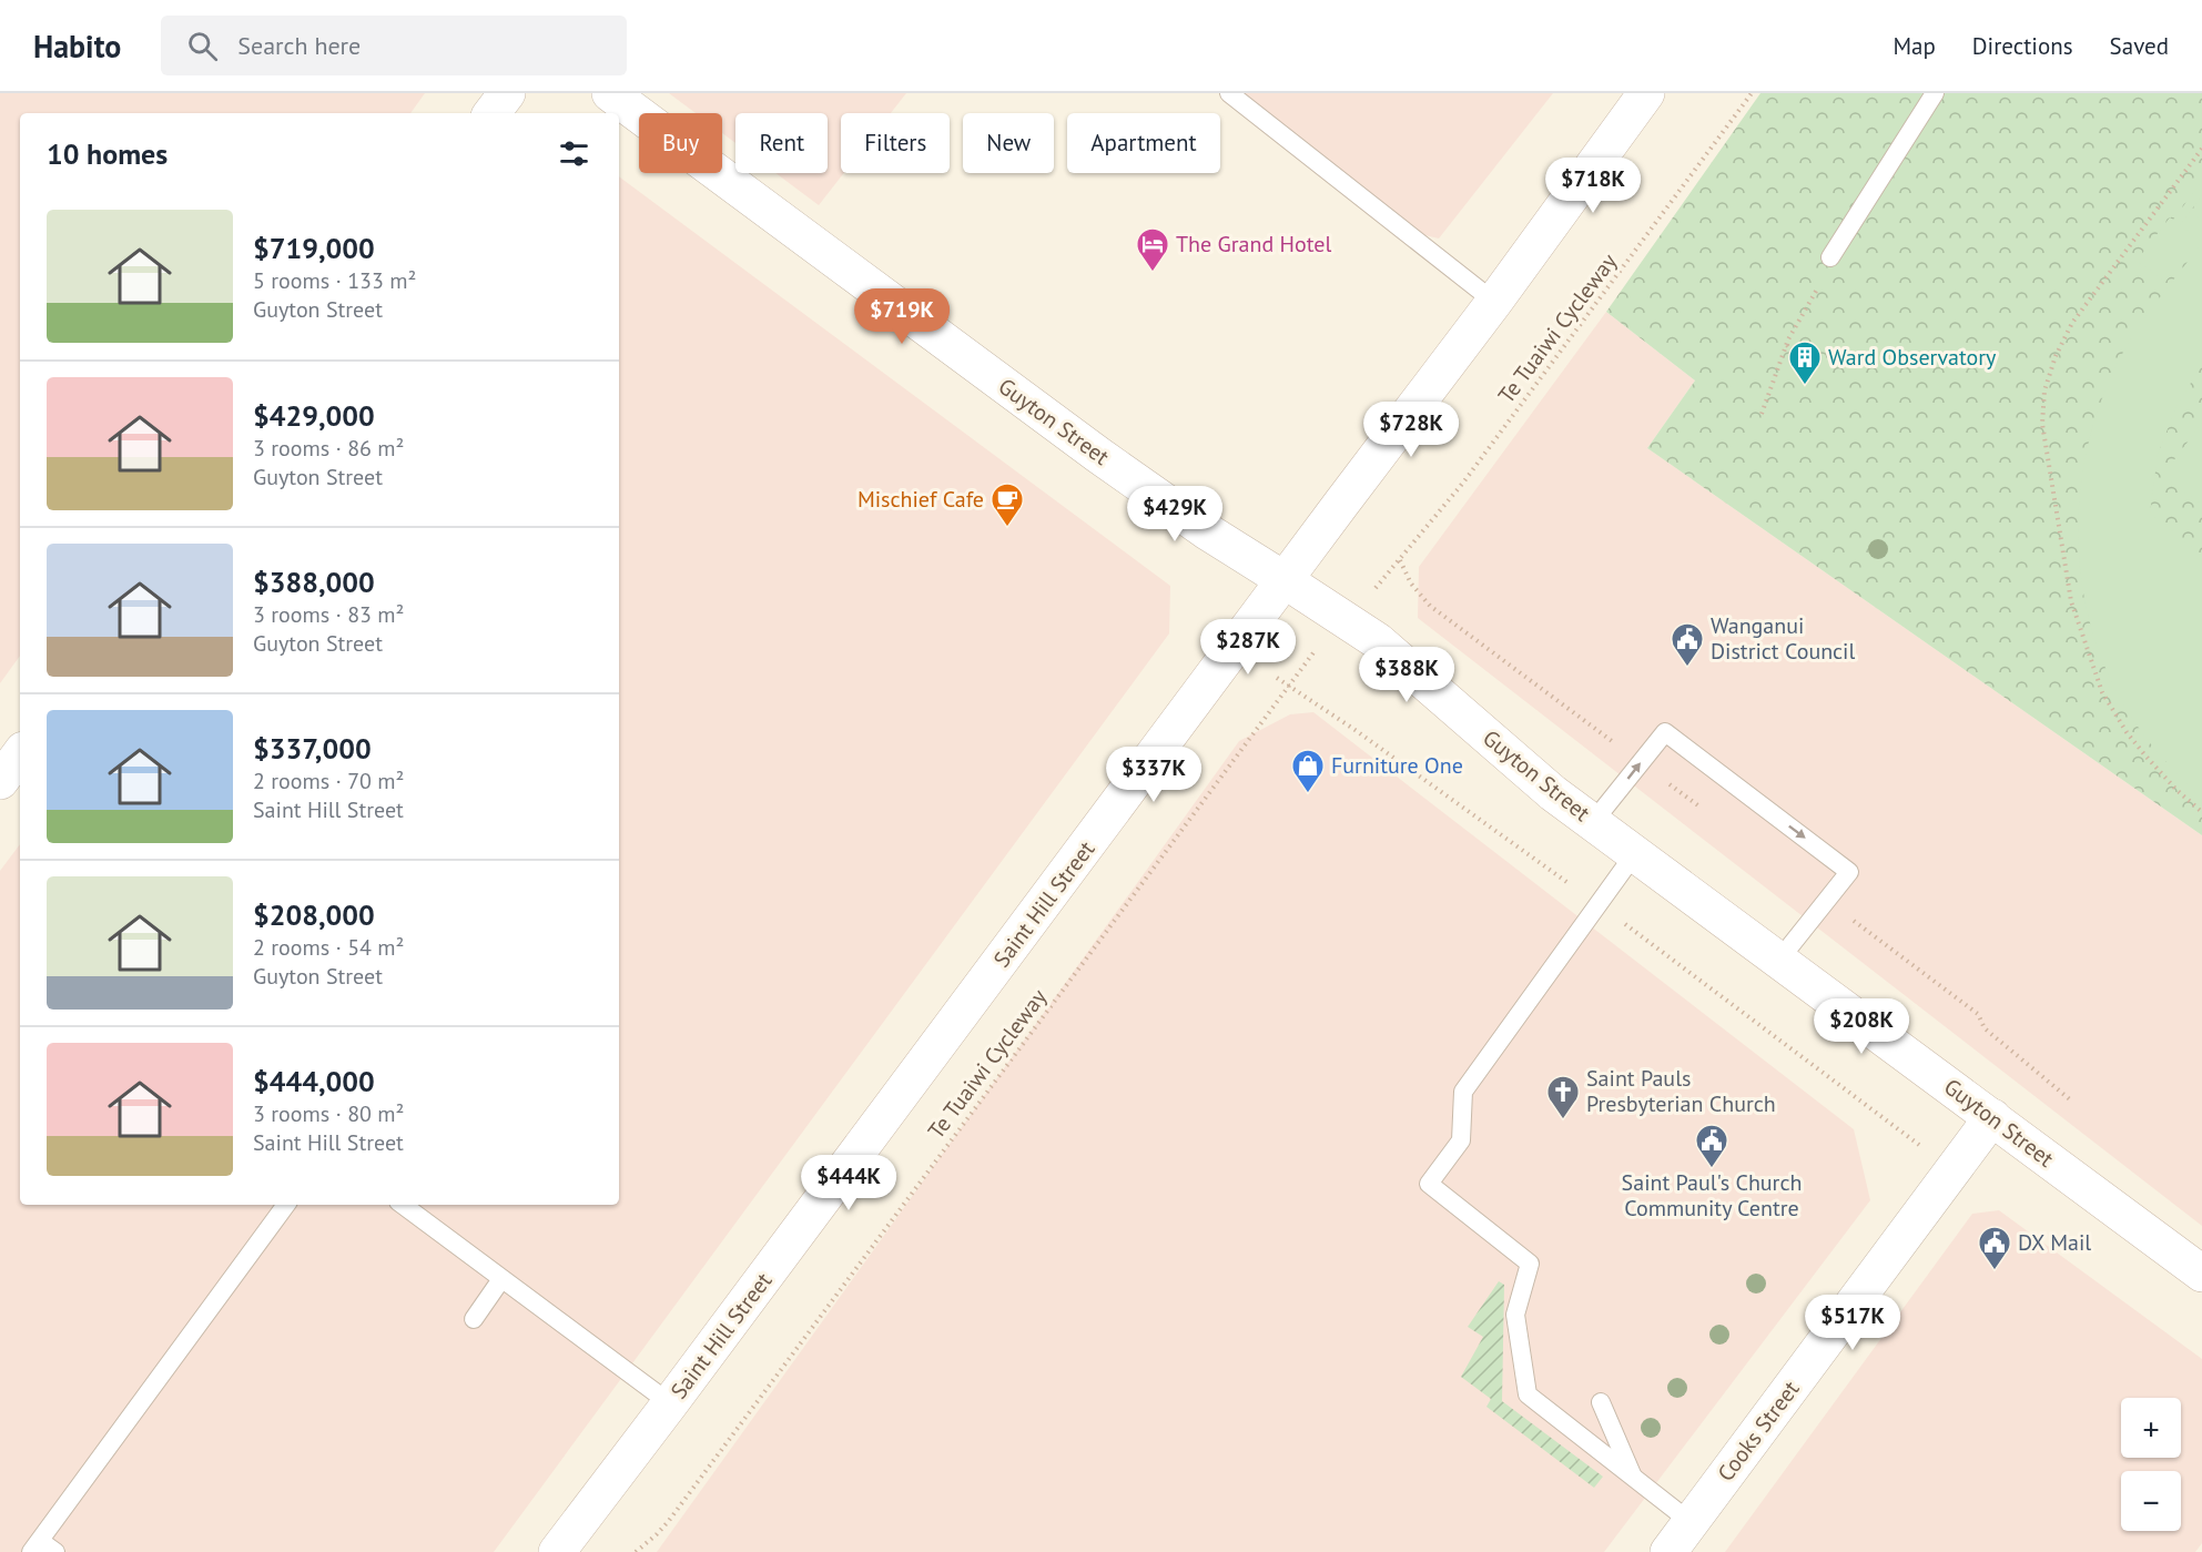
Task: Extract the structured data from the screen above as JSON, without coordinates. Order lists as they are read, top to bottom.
{
  "streets": {
    "main road": ["Guyton Street", "Saint Hill Street", "Cooks Street"],
    "path": ["Te Tuaiwi Cycleway"]
  },
  "crossings": [
    ["Guyton Street", "Saint Hill Street"],
    ["Guyton Street", "Cooks Street"]
  ],
  "places": {
    "hotel": ["The Grand Hotel"],
    "building": ["Ward Observatory"],
    "cafe": ["Mischief Cafe"],
    "public building": ["Wanganui District Council", "Saint Paul's Church Community Centre", "DX Mail"],
    "shop": ["Furniture One"],
    "church": ["Saint Pauls Presbyterian Church"]
  },
  "page": {
    "header": "Habito",
    "search": "Search here",
    "nav": ["Map", "Directions", "Saved"],
    "chip": [
      "Buy",
      "Rent",
      "Filters",
      "New",
      "Apartment"
    ],
    "heading": "10 homes",
    "price": [
      "$718K",
      "$719K",
      "$728K",
      "$429K",
      "$287K",
      "$388K",
      "$337K",
      "$208K",
      "$444K",
      "$517K"
    ],
    "list": [
      {
        "name": "$719,000",
        "note": "5 rooms · 133 m² · Guyton Street"
      },
      {
        "name": "$429,000",
        "note": "3 rooms · 86 m² · Guyton Street"
      },
      {
        "name": "$388,000",
        "note": "3 rooms · 83 m² · Guyton Street"
      },
      {
        "name": "$337,000",
        "note": "2 rooms · 70 m² · Saint Hill Street"
      },
      {
        "name": "$208,000",
        "note": "2 rooms · 54 m² · Guyton Street"
      },
      {
        "name": "$444,000",
        "note": "3 rooms · 80 m² · Saint Hill Street"
      }
    ],
    "map_buttons": ["+", "−"]
  }
}
